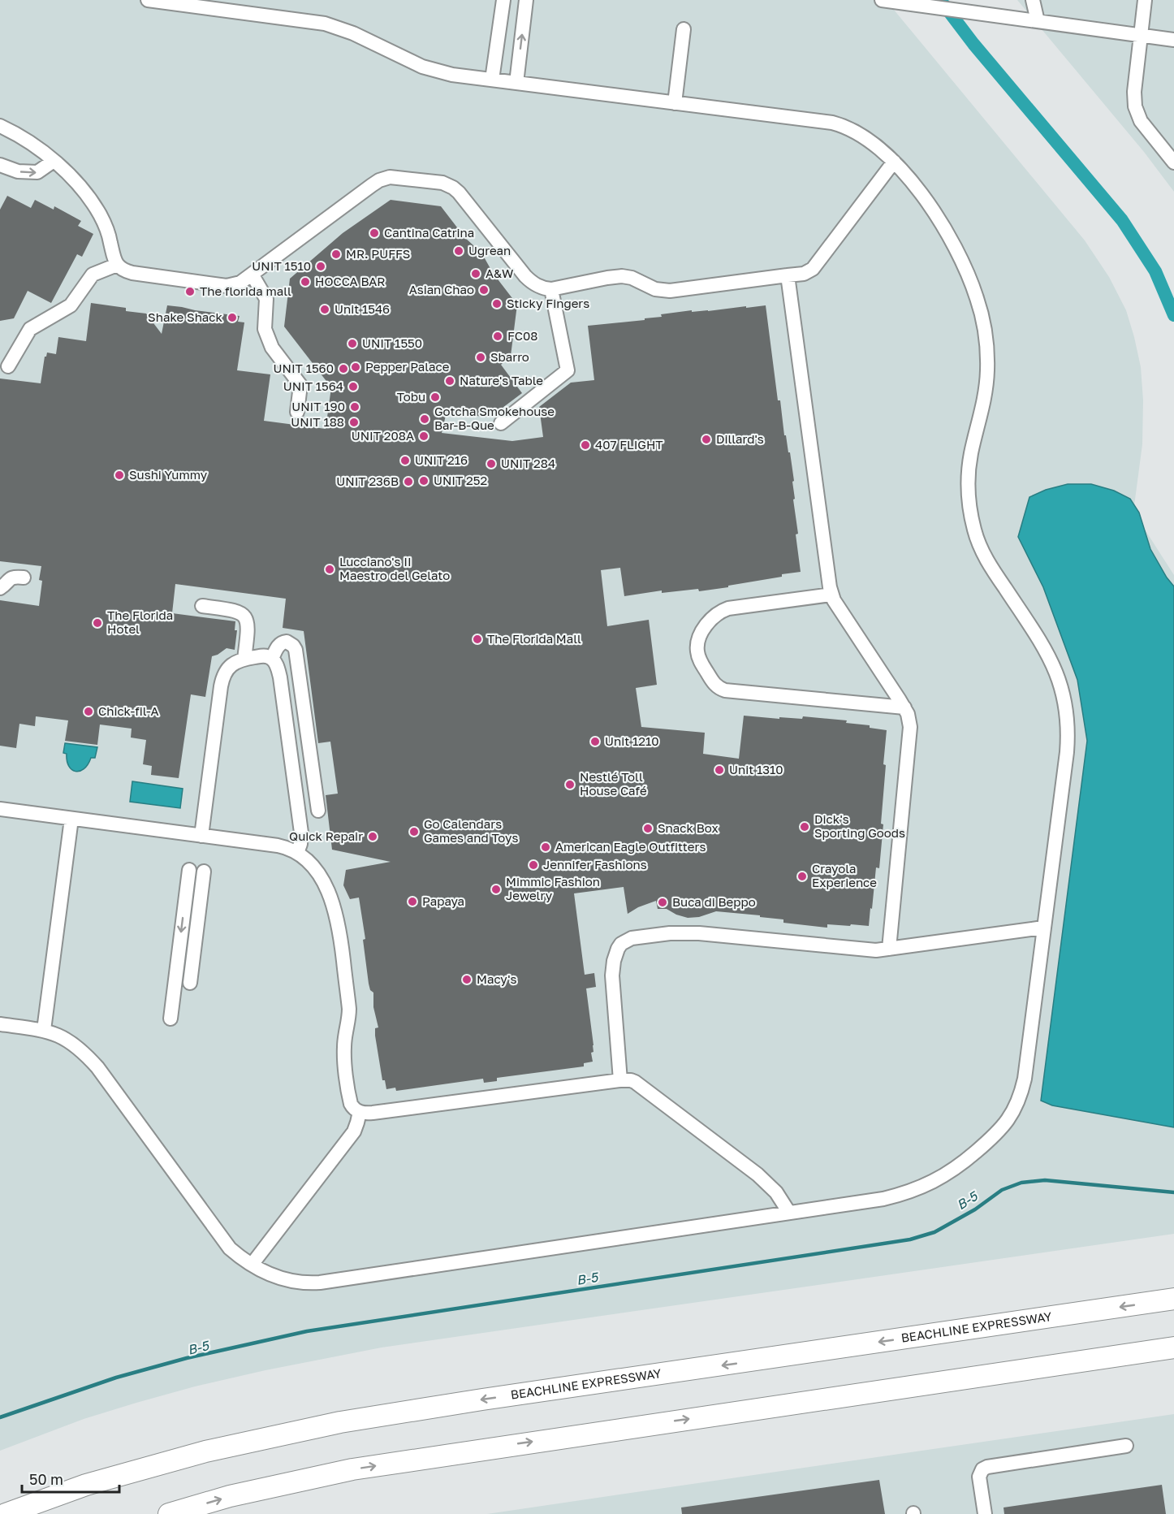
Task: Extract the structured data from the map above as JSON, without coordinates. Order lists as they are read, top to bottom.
{
  "streets": {
    "highway": ["BEACHLINE EXPRESSWAY"]
  },
  "water": ["B-5"],
  "places": [
    "Cantina Catrina",
    "Ugrean",
    "MR. PUFFS",
    "UNIT 1510",
    "A&W",
    "HOCCA BAR",
    "Asian Chao",
    "The florida mall",
    "Sticky Fingers",
    "Unit 1546",
    "Shake Shack",
    "FC08",
    "UNIT 1550",
    "Sbarro",
    "Pepper Palace",
    "UNIT 1560",
    "Nature's Table",
    "UNIT 1564",
    "Tobu",
    "UNIT 190",
    "Gotcha Smokehouse Bar-B-Que",
    "UNIT 188",
    "UNIT 208A",
    "Dillard's",
    "407 FLIGHT",
    "UNIT 216",
    "UNIT 284",
    "Sushi Yummy",
    "UNIT 252",
    "UNIT 236B",
    "Lucciano's II Maestro del Gelato",
    "The Florida Hotel",
    "The Florida Mall",
    "Chick-fil-A",
    "Unit 1210",
    "Unit 1310",
    "Nestlé Toll House Café",
    "Dick's Sporting Goods",
    "Snack Box",
    "Go Calendars Games and Toys",
    "Quick Repair",
    "American Eagle Outfitters",
    "Jennifer Fashions",
    "Crayola Experience",
    "Mimmic Fashion Jewelry",
    "Papaya",
    "Buca di Beppo",
    "Macy's"
  ],
  "scale_bar": "50 m"
}
